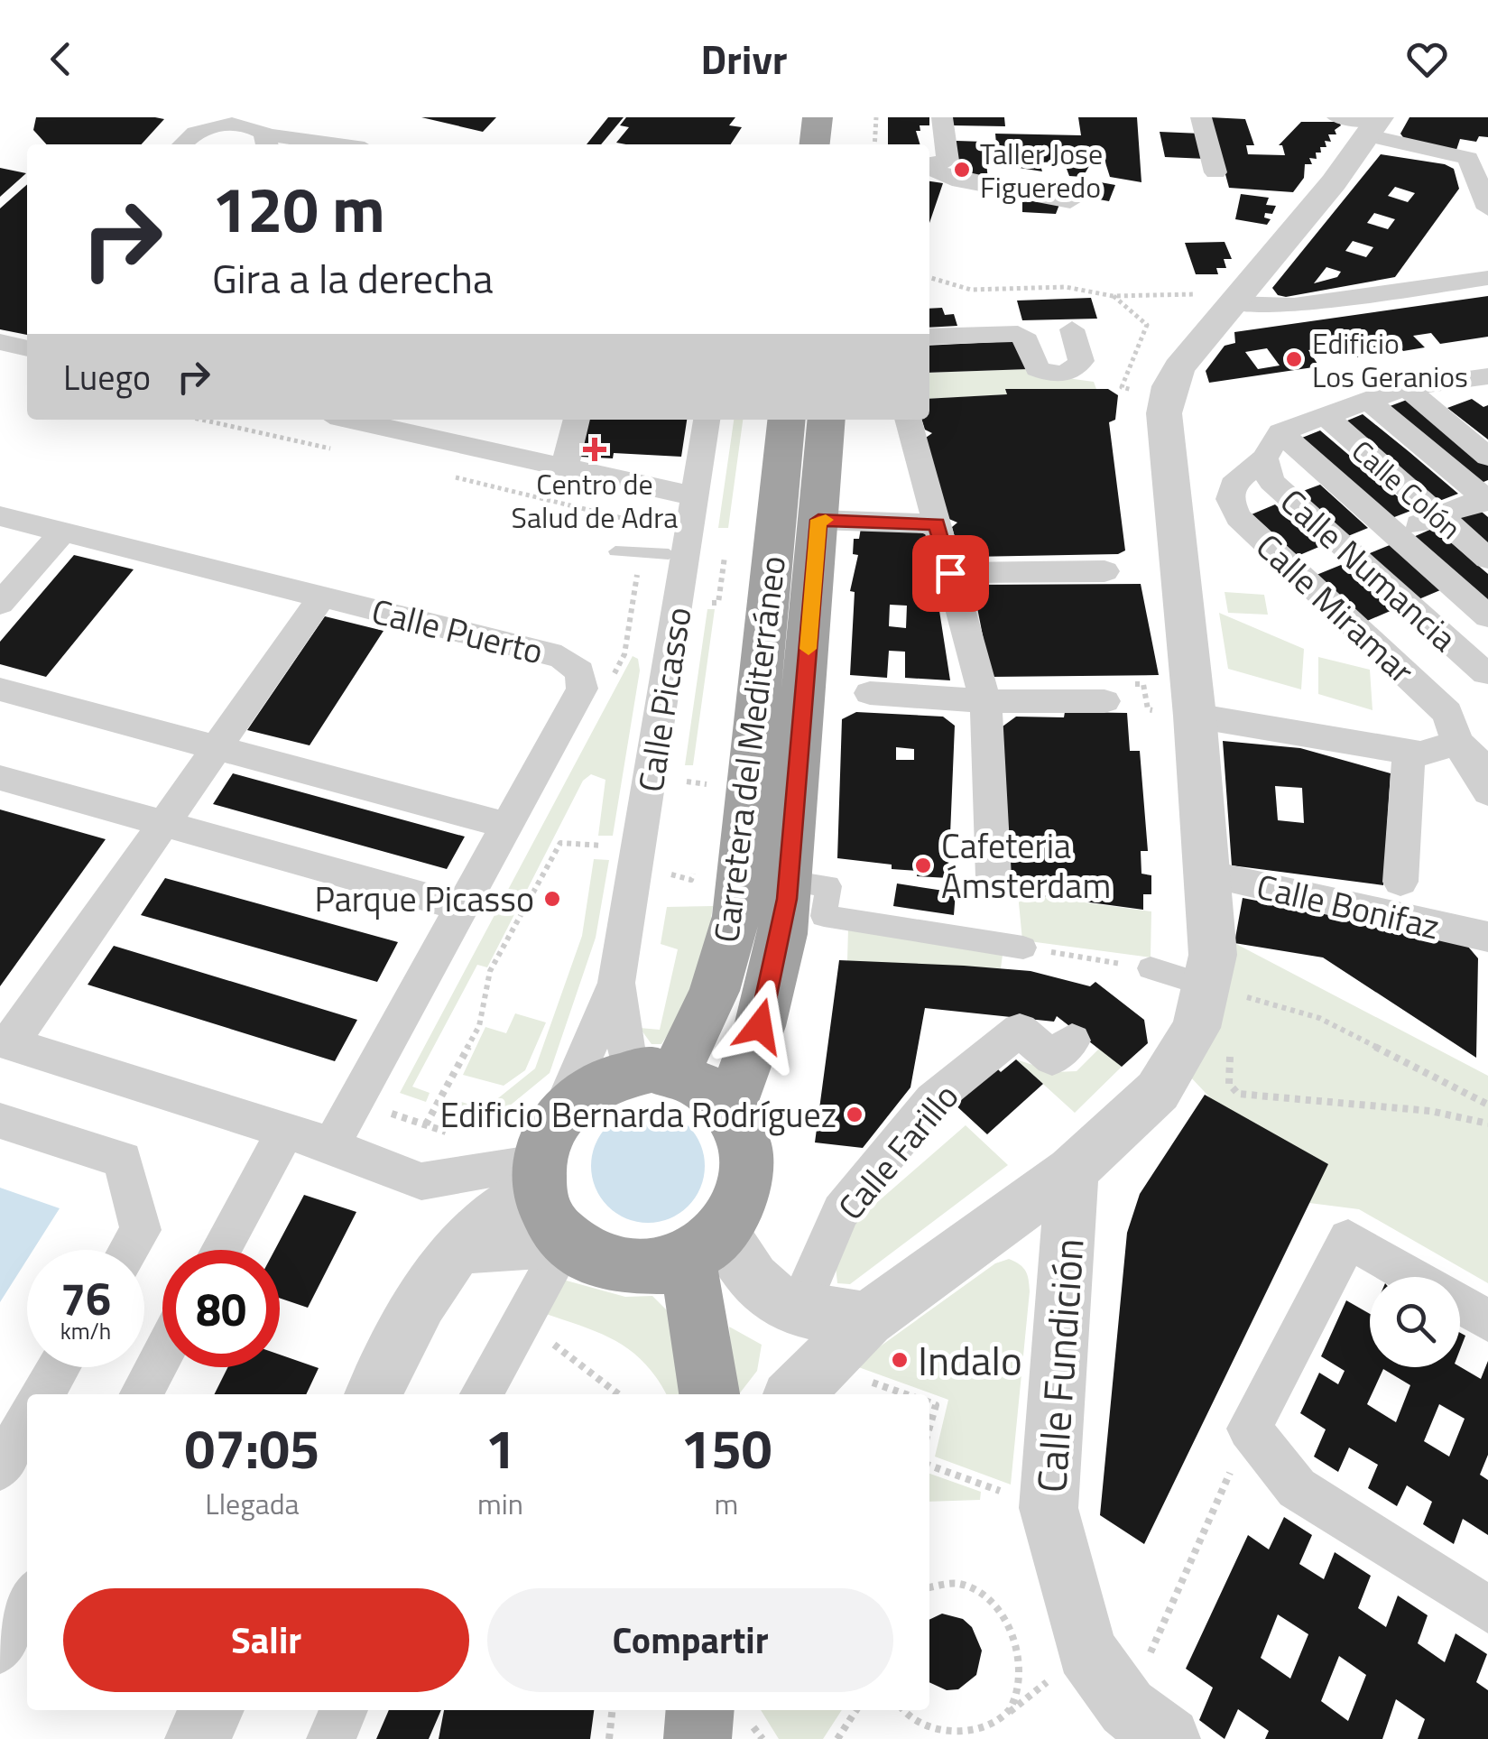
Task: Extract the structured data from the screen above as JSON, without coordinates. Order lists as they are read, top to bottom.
{
  "streets": {
    "highway": ["Carretera del Mediterráneo"],
    "street": [
      "Calle Colón",
      "Calle Numancia",
      "Calle Miramar",
      "Calle Puerto",
      "Calle Picasso",
      "Calle Bonifaz",
      "Calle Farillo",
      "Calle Fundición"
    ]
  },
  "crossings": [
    ["Calle Numancia", "Calle Miramar"],
    ["Calle Bonifaz", "Calle Fundición"]
  ],
  "places": {
    "other": [
      "Taller Jose Figueredo",
      "Edificio Los Geranios",
      "Cafeteria Ámsterdam",
      "Parque Picasso",
      "Edificio Bernarda Rodríguez",
      "Indalo"
    ],
    "health": ["Centro de Salud de Adra"]
  },
  "page": {
    "header": "Drivr",
    "turn": ["120 m", "Gira a la derecha"],
    "then": "Luego",
    "speed": "76 km/h",
    "limit": "80",
    "eta": [
      "07:05",
      "Llegada",
      "1",
      "min",
      "150",
      "m"
    ],
    "buttons": ["Salir", "Compartir"]
  }
}
